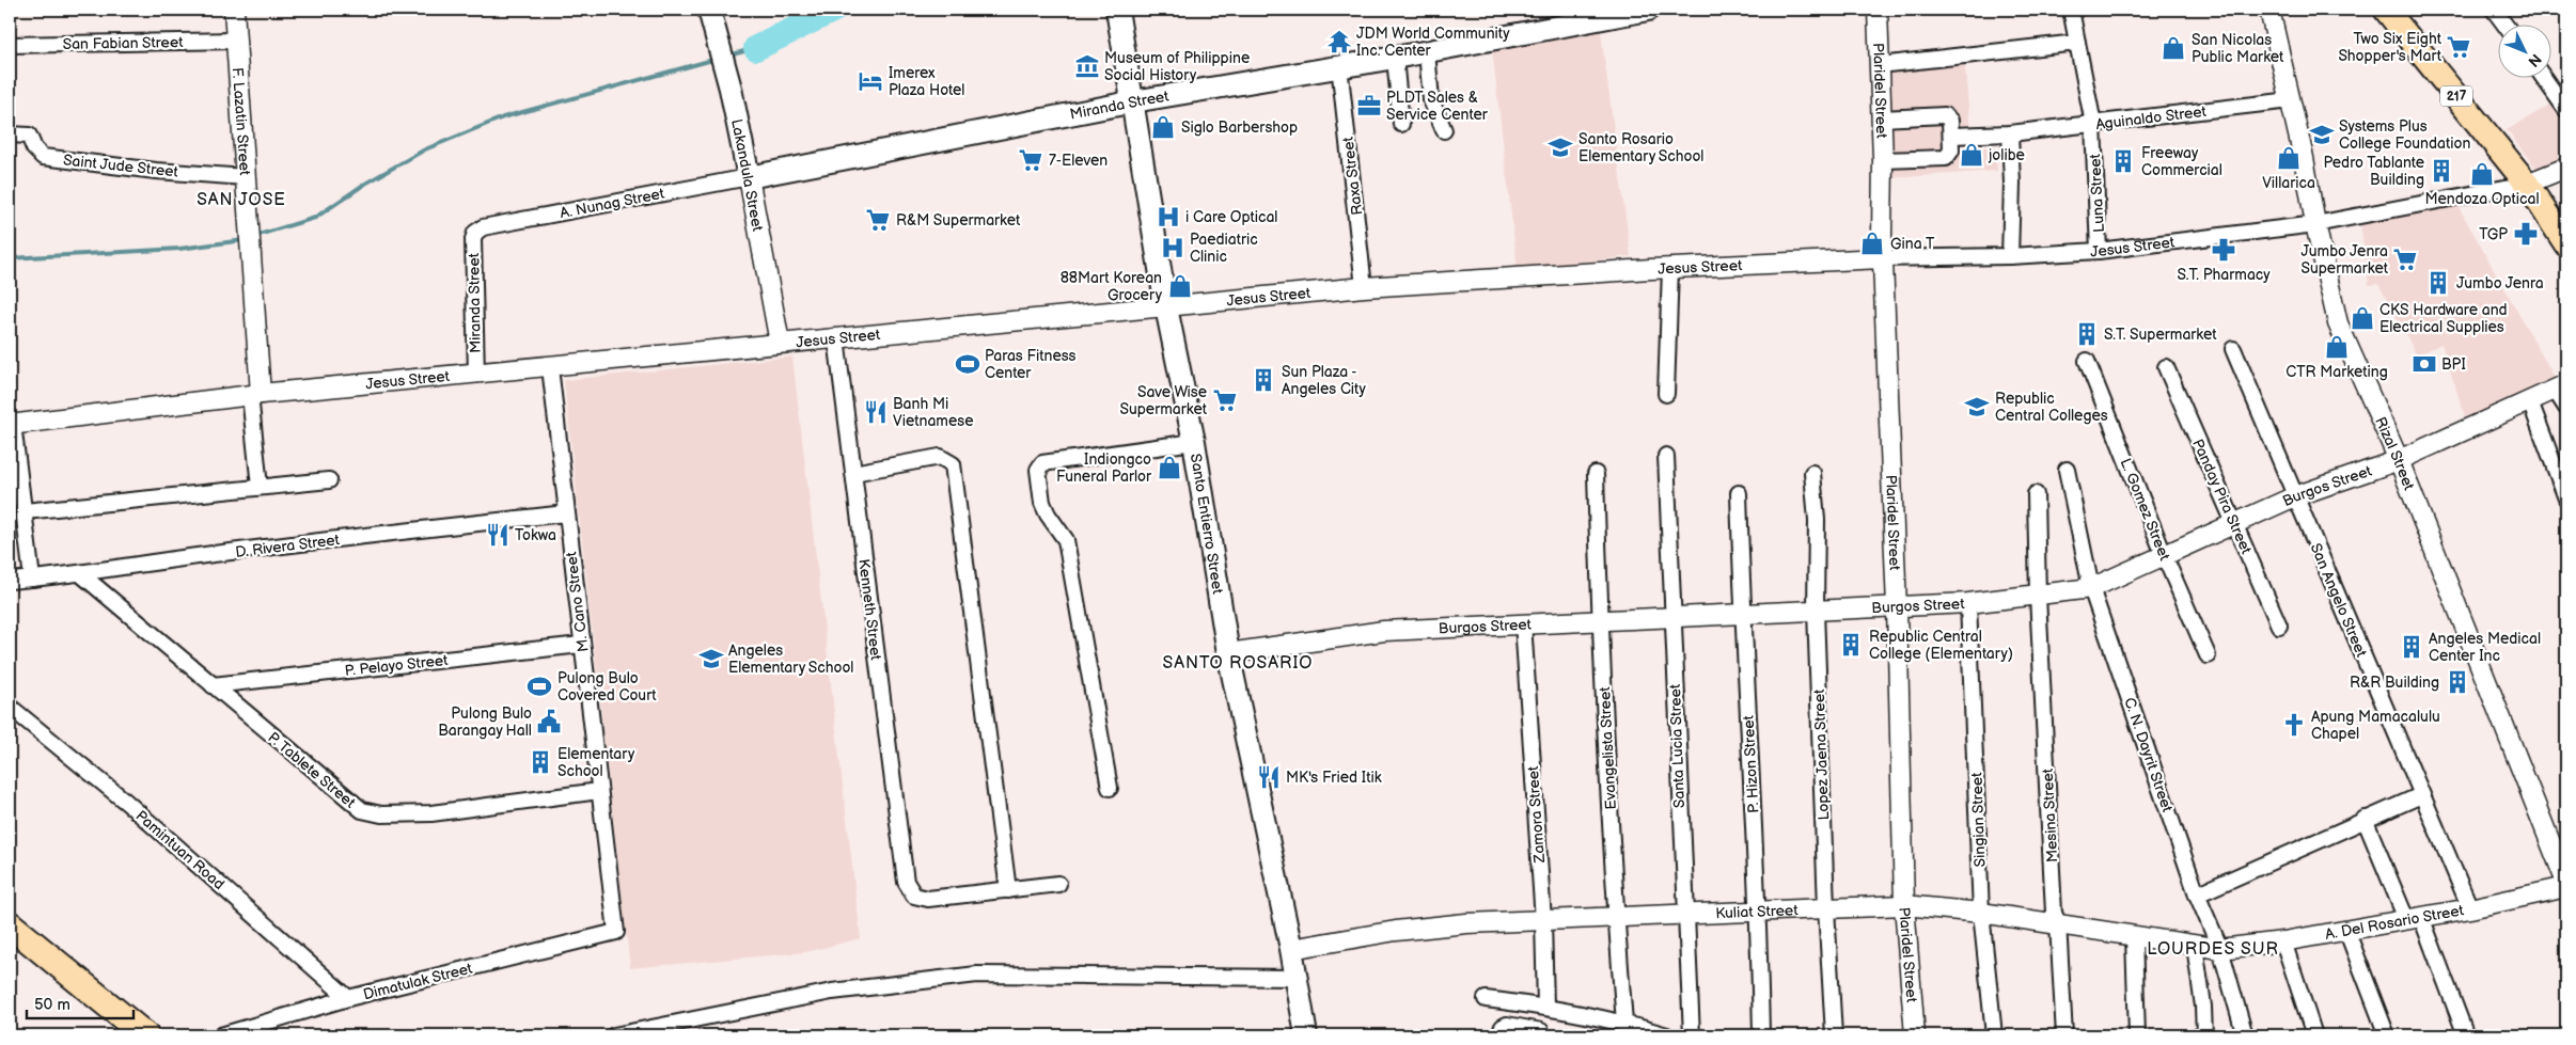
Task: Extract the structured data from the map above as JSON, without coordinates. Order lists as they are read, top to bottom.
{
  "streets": {
    "main road": [
      "217",
      "Miranda Street",
      "Lakandula Street",
      "Santo Entierro Street"
    ],
    "street": [
      "San Fabian Street",
      "Plaridel Street",
      "Aguinaldo Street",
      "F. Lazatin Street",
      "Saint Jude Street",
      "Raxa Street",
      "Luna Street",
      "A. Nunag Street",
      "Jesus Street",
      "Rizal Street",
      "Burgos Street",
      "Panday Pira Street",
      "L. Gomez Street",
      "D. Rivera Street",
      "San Angelo Street",
      "M. Cano Street",
      "Kenneth Street",
      "P. Pelayo Street",
      "Santa Lucia Street",
      "Evangelista Street",
      "Lopez Jaena Street",
      "C. N. Dayrit Street",
      "P. Hizon Street",
      "P. Tablete Street",
      "Zamora Street",
      "Mesina Street",
      "Singian Street",
      "Pamintuan Road",
      "Kuliat Street",
      "A. Del Rosario Street",
      "Dimatulak Street"
    ]
  },
  "crossings": [
    ["San Fabian Street", "F. Lazatin Street"],
    ["Plaridel Street", "Jesus Street"],
    ["Plaridel Street", "Burgos Street"],
    ["Plaridel Street", "Kuliat Street"],
    ["217", "Jesus Street"],
    ["Miranda Street", "Lakandula Street"],
    ["Miranda Street", "Raxa Street"],
    ["Miranda Street", "A. Nunag Street"],
    ["Miranda Street", "Jesus Street"],
    ["Miranda Street", "Santo Entierro Street"],
    ["Aguinaldo Street", "Luna Street"],
    ["Aguinaldo Street", "Rizal Street"],
    ["F. Lazatin Street", "Saint Jude Street"],
    ["F. Lazatin Street", "Jesus Street"],
    ["Lakandula Street", "A. Nunag Street"],
    ["Lakandula Street", "Jesus Street"],
    ["Raxa Street", "Jesus Street"],
    ["Luna Street", "Jesus Street"],
    ["Jesus Street", "Rizal Street"],
    ["Jesus Street", "Santo Entierro Street"],
    ["Jesus Street", "M. Cano Street"],
    ["Jesus Street", "Kenneth Street"],
    ["Rizal Street", "Burgos Street"],
    ["Rizal Street", "A. Del Rosario Street"],
    ["Burgos Street", "Panday Pira Street"],
    ["Burgos Street", "L. Gomez Street"],
    ["Burgos Street", "Santo Entierro Street"],
    ["Burgos Street", "San Angelo Street"],
    ["Burgos Street", "Santa Lucia Street"],
    ["Burgos Street", "Evangelista Street"],
    ["Burgos Street", "Lopez Jaena Street"],
    ["Burgos Street", "C. N. Dayrit Street"],
    ["Burgos Street", "P. Hizon Street"],
    ["Burgos Street", "Zamora Street"],
    ["Burgos Street", "Mesina Street"],
    ["Burgos Street", "Singian Street"],
    ["Santo Entierro Street", "Kuliat Street"],
    ["D. Rivera Street", "M. Cano Street"],
    ["D. Rivera Street", "P. Tablete Street"],
    ["San Angelo Street", "A. Del Rosario Street"],
    ["M. Cano Street", "P. Pelayo Street"],
    ["M. Cano Street", "P. Tablete Street"],
    ["M. Cano Street", "Dimatulak Street"],
    ["P. Pelayo Street", "P. Tablete Street"],
    ["Santa Lucia Street", "Kuliat Street"],
    ["Evangelista Street", "Kuliat Street"],
    ["Lopez Jaena Street", "Kuliat Street"],
    ["C. N. Dayrit Street", "Kuliat Street"],
    ["C. N. Dayrit Street", "A. Del Rosario Street"],
    ["P. Hizon Street", "Kuliat Street"],
    ["Zamora Street", "Kuliat Street"],
    ["Mesina Street", "Kuliat Street"],
    ["Singian Street", "Kuliat Street"],
    ["Pamintuan Road", "Dimatulak Street"],
    ["Kuliat Street", "A. Del Rosario Street"]
  ],
  "districts": ["SAN JOSE", "SANTO ROSARIO", "LOURDES SUR"],
  "places": {
    "temple": ["JDM World Community Inc. Center"],
    "supermarket": [
      "Two Six Eight Shopper's Mart",
      "7-Eleven",
      "R&M Supermarket",
      "Jumbo Jenra Supermarket",
      "Save Wise Supermarket"
    ],
    "shop": [
      "San Nicolas Public Market",
      "Siglo Barbershop",
      "jolibe",
      "Villarica",
      "Mendoza Optical",
      "Gina T",
      "88Mart Korean Grocery",
      "CKS Hardware and Electrical Supplies",
      "CTR Marketing",
      "Indiongco Funeral Parlor"
    ],
    "museum": ["Museum of Philippine Social History"],
    "hotel": ["Imerex Plaza Hotel"],
    "office": ["PLDT Sales & Service Center"],
    "school or university": [
      "Systems Plus College Foundation",
      "Santo Rosario Elementary School",
      "Republic Central Colleges",
      "Angeles Elementary School"
    ],
    "building": [
      "Freeway Commercial",
      "Pedro Tablante Building",
      "Jumbo Jenra",
      "S.T. Supermarket",
      "Sun Plaza - Angeles City",
      "Republic Central College (Elementary)",
      "Angeles Medical Center Inc",
      "R&R Building",
      "Elementary School"
    ],
    "hospital": ["i Care Optical", "Paediatric Clinic"],
    "pharmacy": ["TGP", "S.T. Pharmacy"],
    "sports": ["Paras Fitness Center", "Pulong Bulo Covered Court"],
    "bank": ["BPI"],
    "restaurant": ["Banh Mi Vietnamese", "Tokwa", "MK's Fried Itik"],
    "public building": ["Pulong Bulo Barangay Hall"],
    "church": ["Apung Mamacalulu Chapel"]
  },
  "scale_bar": "50 m",
  "north": "bottom right"
}
